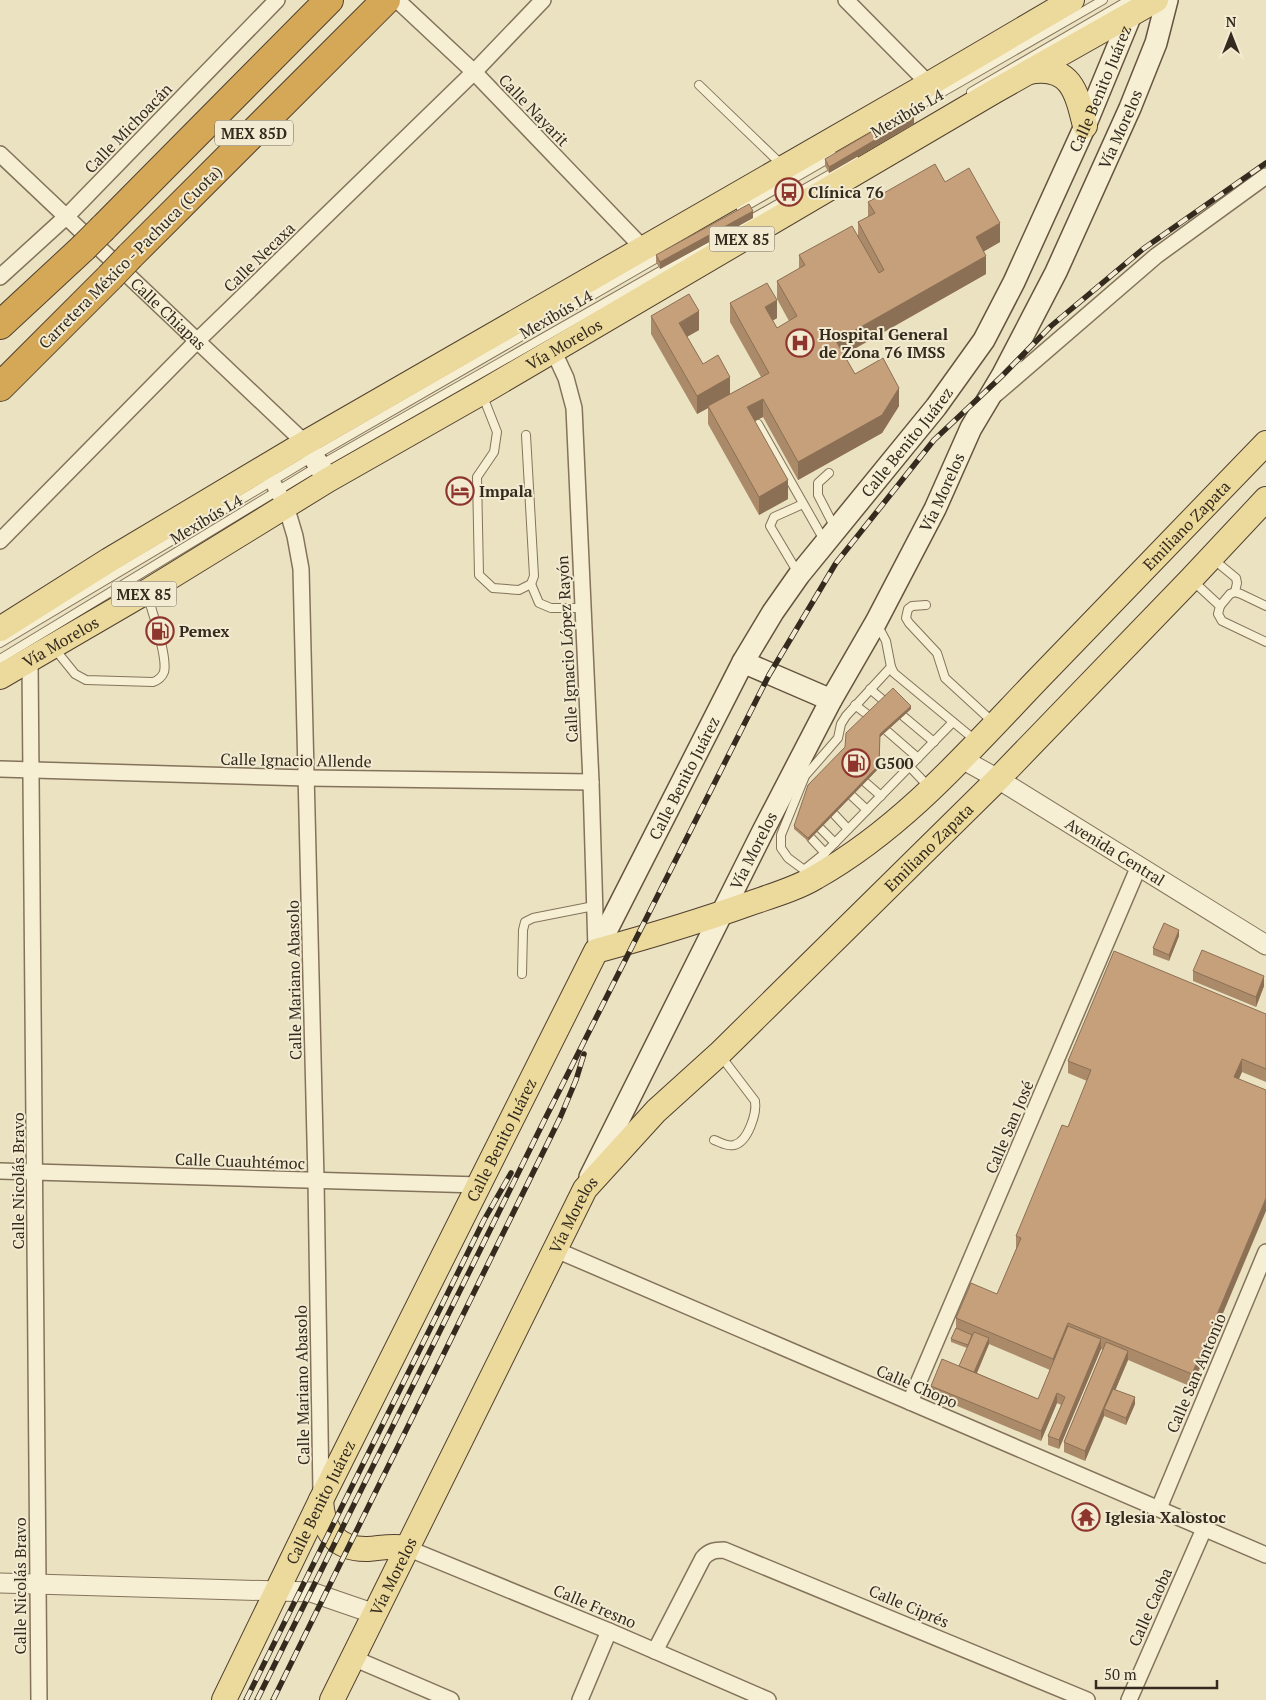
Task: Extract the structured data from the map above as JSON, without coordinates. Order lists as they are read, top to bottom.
{
  "streets": {
    "highway": ["MEX 85D", "Carretera México - Pachuca (Cuota)"],
    "main road": [
      "Calle Benito Juárez",
      "Vía Morelos",
      "MEX 85",
      "Emiliano Zapata"
    ],
    "street": [
      "Calle Nayarit",
      "Calle Michoacán",
      "Calle Necaxa",
      "Calle Chiapas",
      "Calle Ignacio López Rayón",
      "Calle Ignacio Allende",
      "Avenida Central",
      "Calle Mariano Abasolo",
      "Calle San José",
      "Calle Cuauhtémoc",
      "Calle Nicolás Bravo",
      "Calle San Antonio",
      "Calle Chopo",
      "Calle Fresno",
      "Calle Ciprés",
      "Calle Caoba"
    ],
    "lane": ["Mexibús L4"]
  },
  "crossings": [
    ["Calle Benito Juárez", "Mexibús L4"],
    ["Calle Benito Juárez", "Vía Morelos"],
    ["Calle Benito Juárez", "Emiliano Zapata"],
    ["Calle Benito Juárez", "Calle Ignacio López Rayón"],
    ["Calle Benito Juárez", "Calle Mariano Abasolo"],
    ["Calle Benito Juárez", "Calle Cuauhtémoc"],
    ["Calle Benito Juárez", "Calle Nicolás Bravo"],
    ["Calle Nayarit", "Vía Morelos"],
    ["Calle Nayarit", "Carretera México - Pachuca (Cuota)"],
    ["Calle Nayarit", "Calle Necaxa"],
    ["Mexibús L4", "Vía Morelos"],
    ["Mexibús L4", "Calle Chiapas"],
    ["Mexibús L4", "Calle Mariano Abasolo"],
    ["Calle Michoacán", "Calle Chiapas"],
    ["Vía Morelos", "Calle Chiapas"],
    ["Vía Morelos", "Emiliano Zapata"],
    ["Vía Morelos", "Calle Ignacio López Rayón"],
    ["Vía Morelos", "Calle Mariano Abasolo"],
    ["Vía Morelos", "Calle Nicolás Bravo"],
    ["Vía Morelos", "Calle Chopo"],
    ["Vía Morelos", "Calle Fresno"],
    ["Calle Necaxa", "Calle Chiapas"],
    ["Emiliano Zapata", "Calle Ignacio López Rayón"],
    ["Emiliano Zapata", "Avenida Central"],
    ["Calle Ignacio López Rayón", "Calle Ignacio Allende"],
    ["Calle Ignacio Allende", "Calle Mariano Abasolo"],
    ["Calle Ignacio Allende", "Calle Nicolás Bravo"],
    ["Avenida Central", "Calle San José"],
    ["Calle Mariano Abasolo", "Calle Cuauhtémoc"],
    ["Calle San José", "Calle Chopo"],
    ["Calle Cuauhtémoc", "Calle Nicolás Bravo"],
    ["Calle San Antonio", "Calle Chopo"],
    ["Calle Chopo", "Calle Caoba"],
    ["Calle Fresno", "Calle Ciprés"]
  ],
  "places": {
    "bus stop": ["Clínica 76"],
    "hospital": ["Hospital General de Zona 76 IMSS"],
    "hotel": ["Impala"],
    "fuel station": ["Pemex", "G500"],
    "temple": ["Iglesia Xalostoc"]
  },
  "scale_bar": "50 m",
  "north": "top"
}
